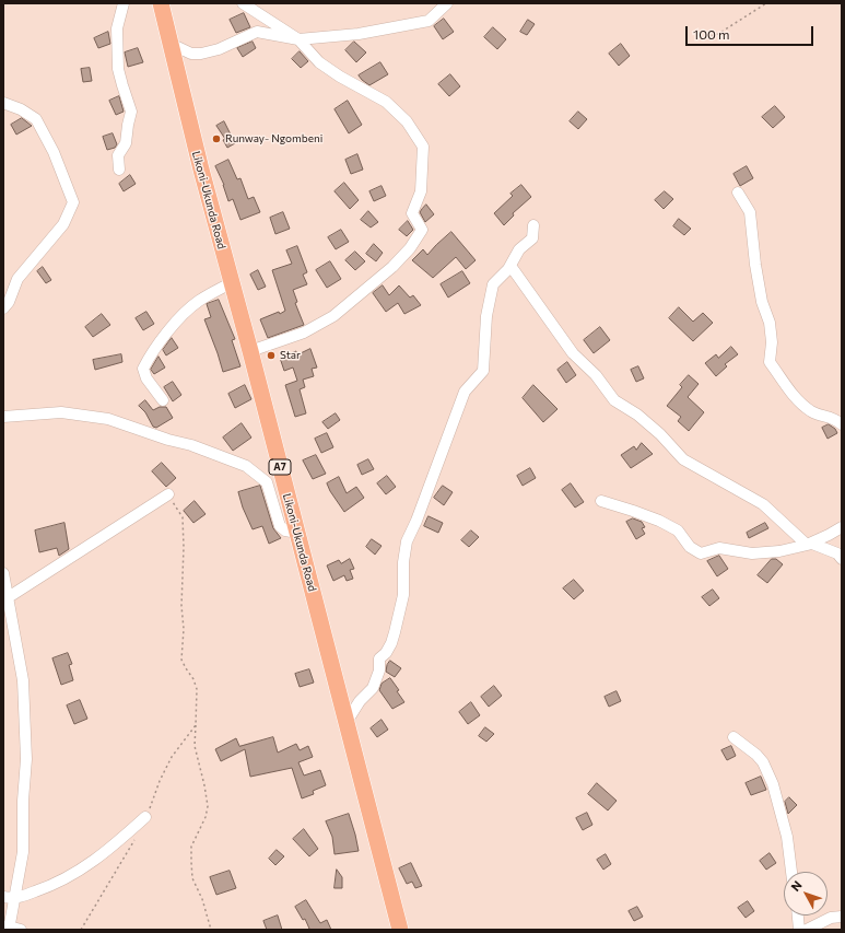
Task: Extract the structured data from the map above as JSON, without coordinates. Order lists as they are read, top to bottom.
{
  "streets": {
    "highway": ["Likoni-Ukunda Road", "A7"]
  },
  "places": ["Runway- Ngombeni", "Star"],
  "scale_bar": "100 m",
  "north": "top left"
}
